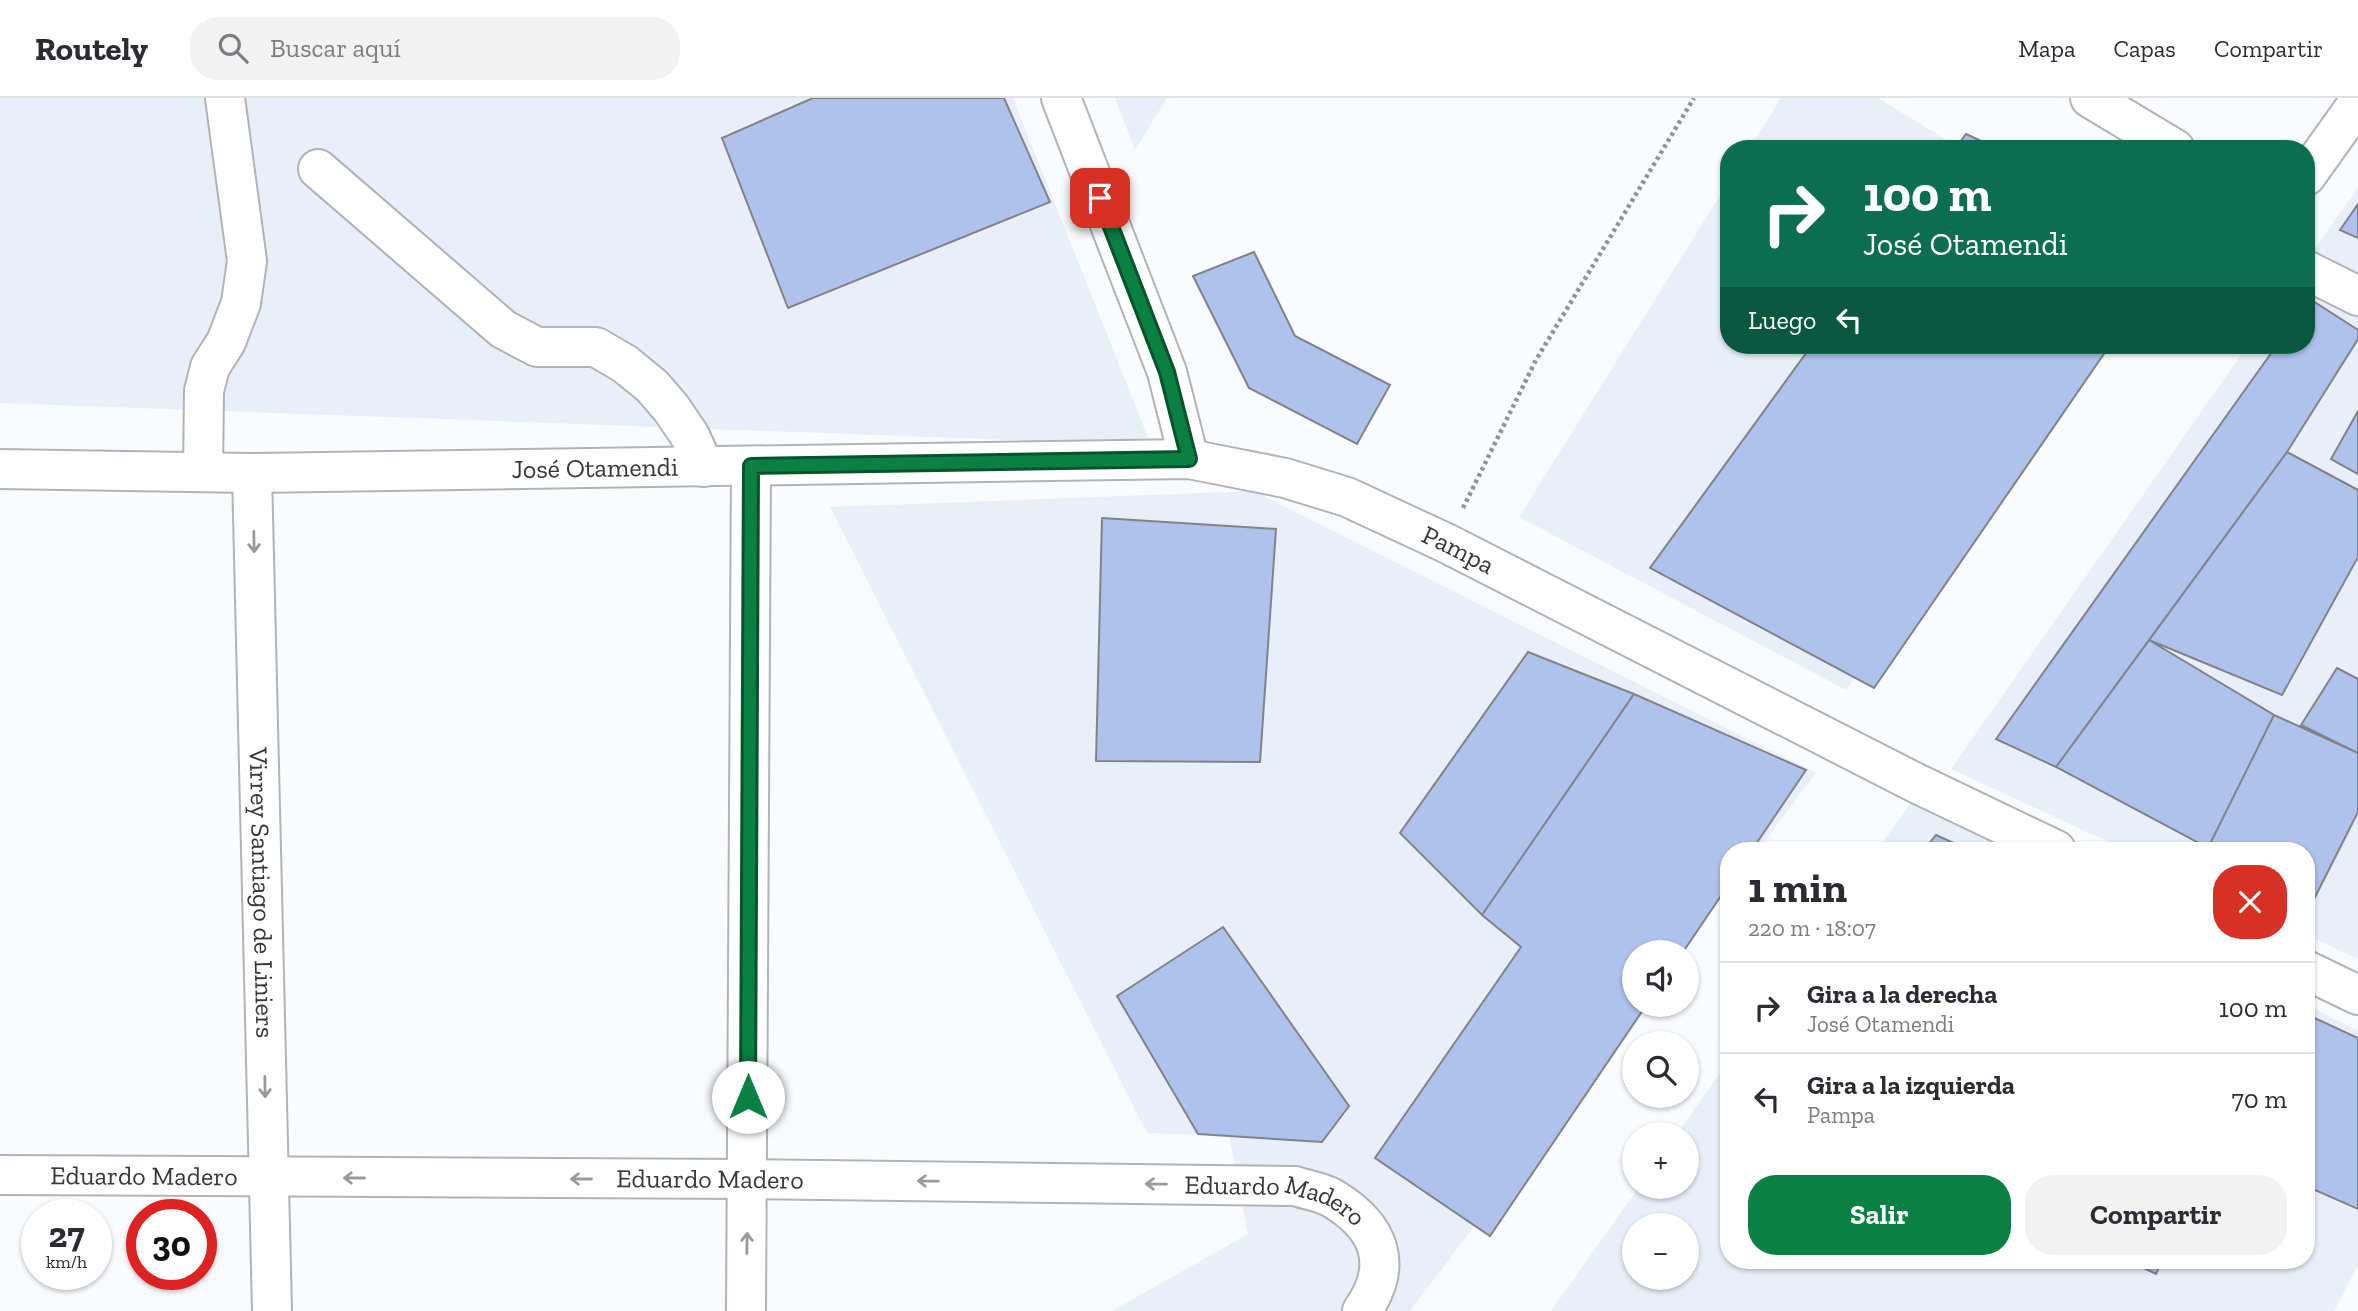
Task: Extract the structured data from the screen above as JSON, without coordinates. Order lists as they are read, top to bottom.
{
  "streets": {
    "street": [
      "José Otamendi",
      "Pampa",
      "Virrey Santiago de Liniers",
      "Eduardo Madero"
    ]
  },
  "crossings": [
    ["José Otamendi", "Pampa"],
    ["José Otamendi", "Virrey Santiago de Liniers"],
    ["Virrey Santiago de Liniers", "Eduardo Madero"]
  ],
  "one_way": ["Virrey Santiago de Liniers", "Eduardo Madero"],
  "page": {
    "header": "Routely",
    "search": "Buscar aquí",
    "nav": ["Mapa", "Capas", "Compartir"],
    "turn": ["100 m", "José Otamendi"],
    "then": "Luego",
    "heading": ["1 min", "220 m · 18:07"],
    "map_buttons": ["+", "−"],
    "list": [
      {
        "name": "Gira a la derecha",
        "note": "José Otamendi",
        "value": "100 m"
      },
      {
        "name": "Gira a la izquierda",
        "note": "Pampa",
        "value": "70 m"
      }
    ],
    "buttons": ["Salir", "Compartir"],
    "speed": "27 km/h",
    "limit": "30"
  }
}
